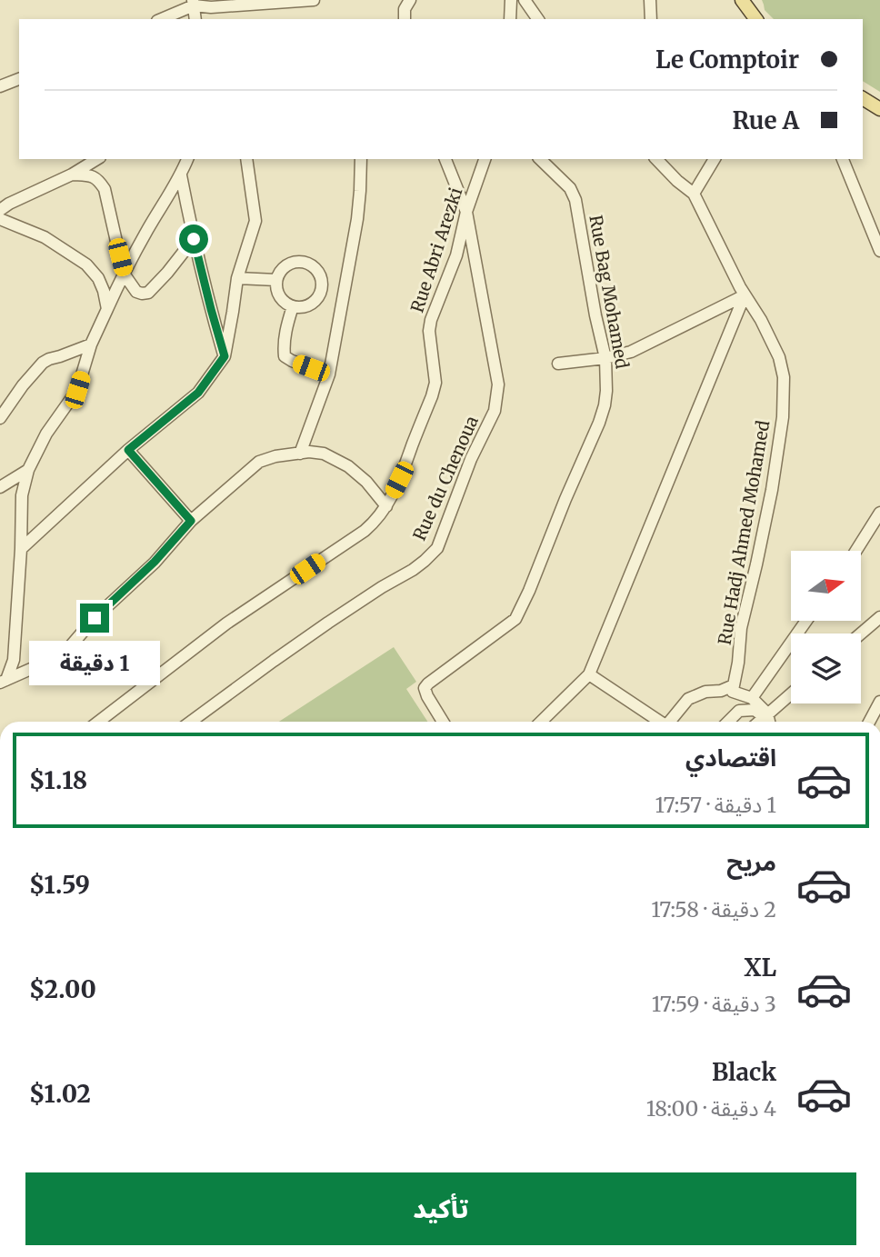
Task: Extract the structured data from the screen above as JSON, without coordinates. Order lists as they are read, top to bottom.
{
  "streets": {
    "street": [
      "Rue Abri Arezki",
      "Rue Bag Mohamed",
      "Rue du Chenoua",
      "Rue Hadj Ahmed Mohamed"
    ]
  },
  "crossings": [
    ["Rue Abri Arezki", "Rue du Chenoua"]
  ],
  "north": "right",
  "page": {
    "banner": ["Le Comptoir", "Rue A"],
    "bubble": "1 دقيقة",
    "list": [
      {
        "name": "اقتصادي",
        "note": "1 دقيقة · 17:57",
        "value": "$1.18"
      },
      {
        "name": "مريح",
        "note": "2 دقيقة · 17:58",
        "value": "$1.59"
      },
      {
        "name": "XL",
        "note": "3 دقيقة · 17:59",
        "value": "$2.00"
      },
      {
        "name": "Black",
        "note": "4 دقيقة · 18:00",
        "value": "$1.02"
      }
    ],
    "buttons": "تأكيد"
  }
}
